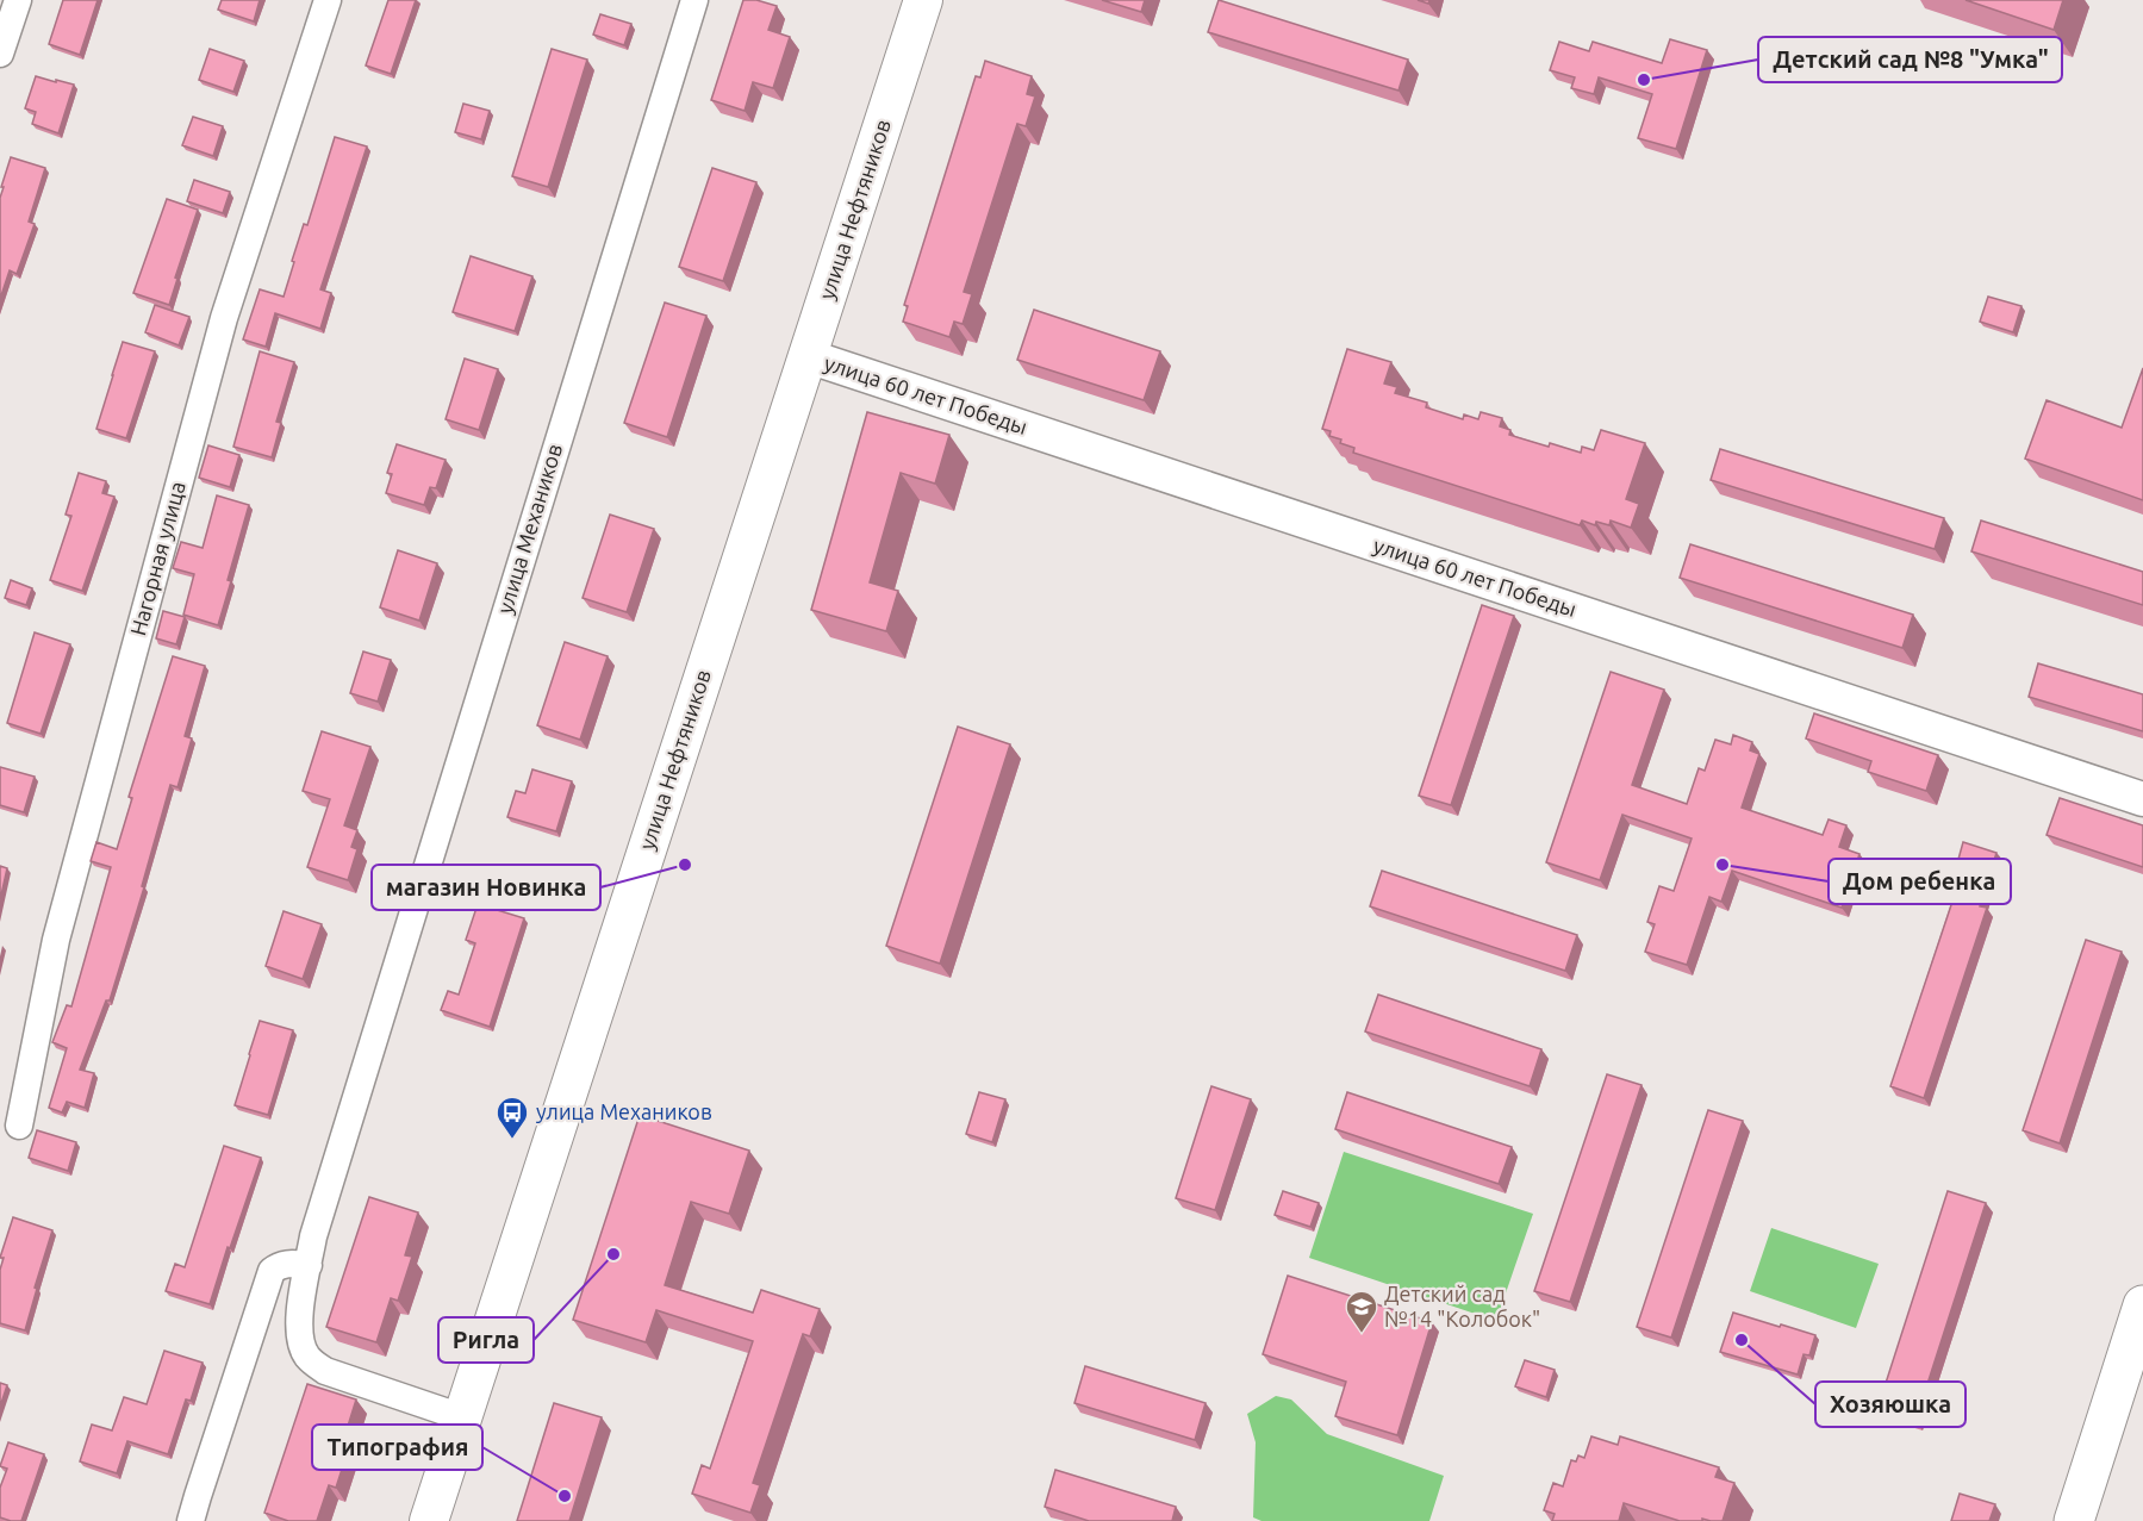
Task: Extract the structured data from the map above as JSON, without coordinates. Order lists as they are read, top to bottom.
{
  "streets": {
    "main road": ["улица Нефтяников"],
    "street": ["улица 60 лет Победы", "улица Механиков", "Нагорная улица"]
  },
  "crossings": [
    ["улица Нефтяников", "улица 60 лет Победы"],
    ["улица Нефтяников", "улица Механиков"]
  ],
  "places": {
    "other": [
      "Детский сад №8 \"Умка\"",
      "магазин Новинка",
      "Дом ребенка",
      "Ригла",
      "Хозяюшка",
      "Типография"
    ],
    "bus stop": ["улица Механиков"],
    "school or university": ["Детский сад №14 \"Колобок\""]
  }
}
